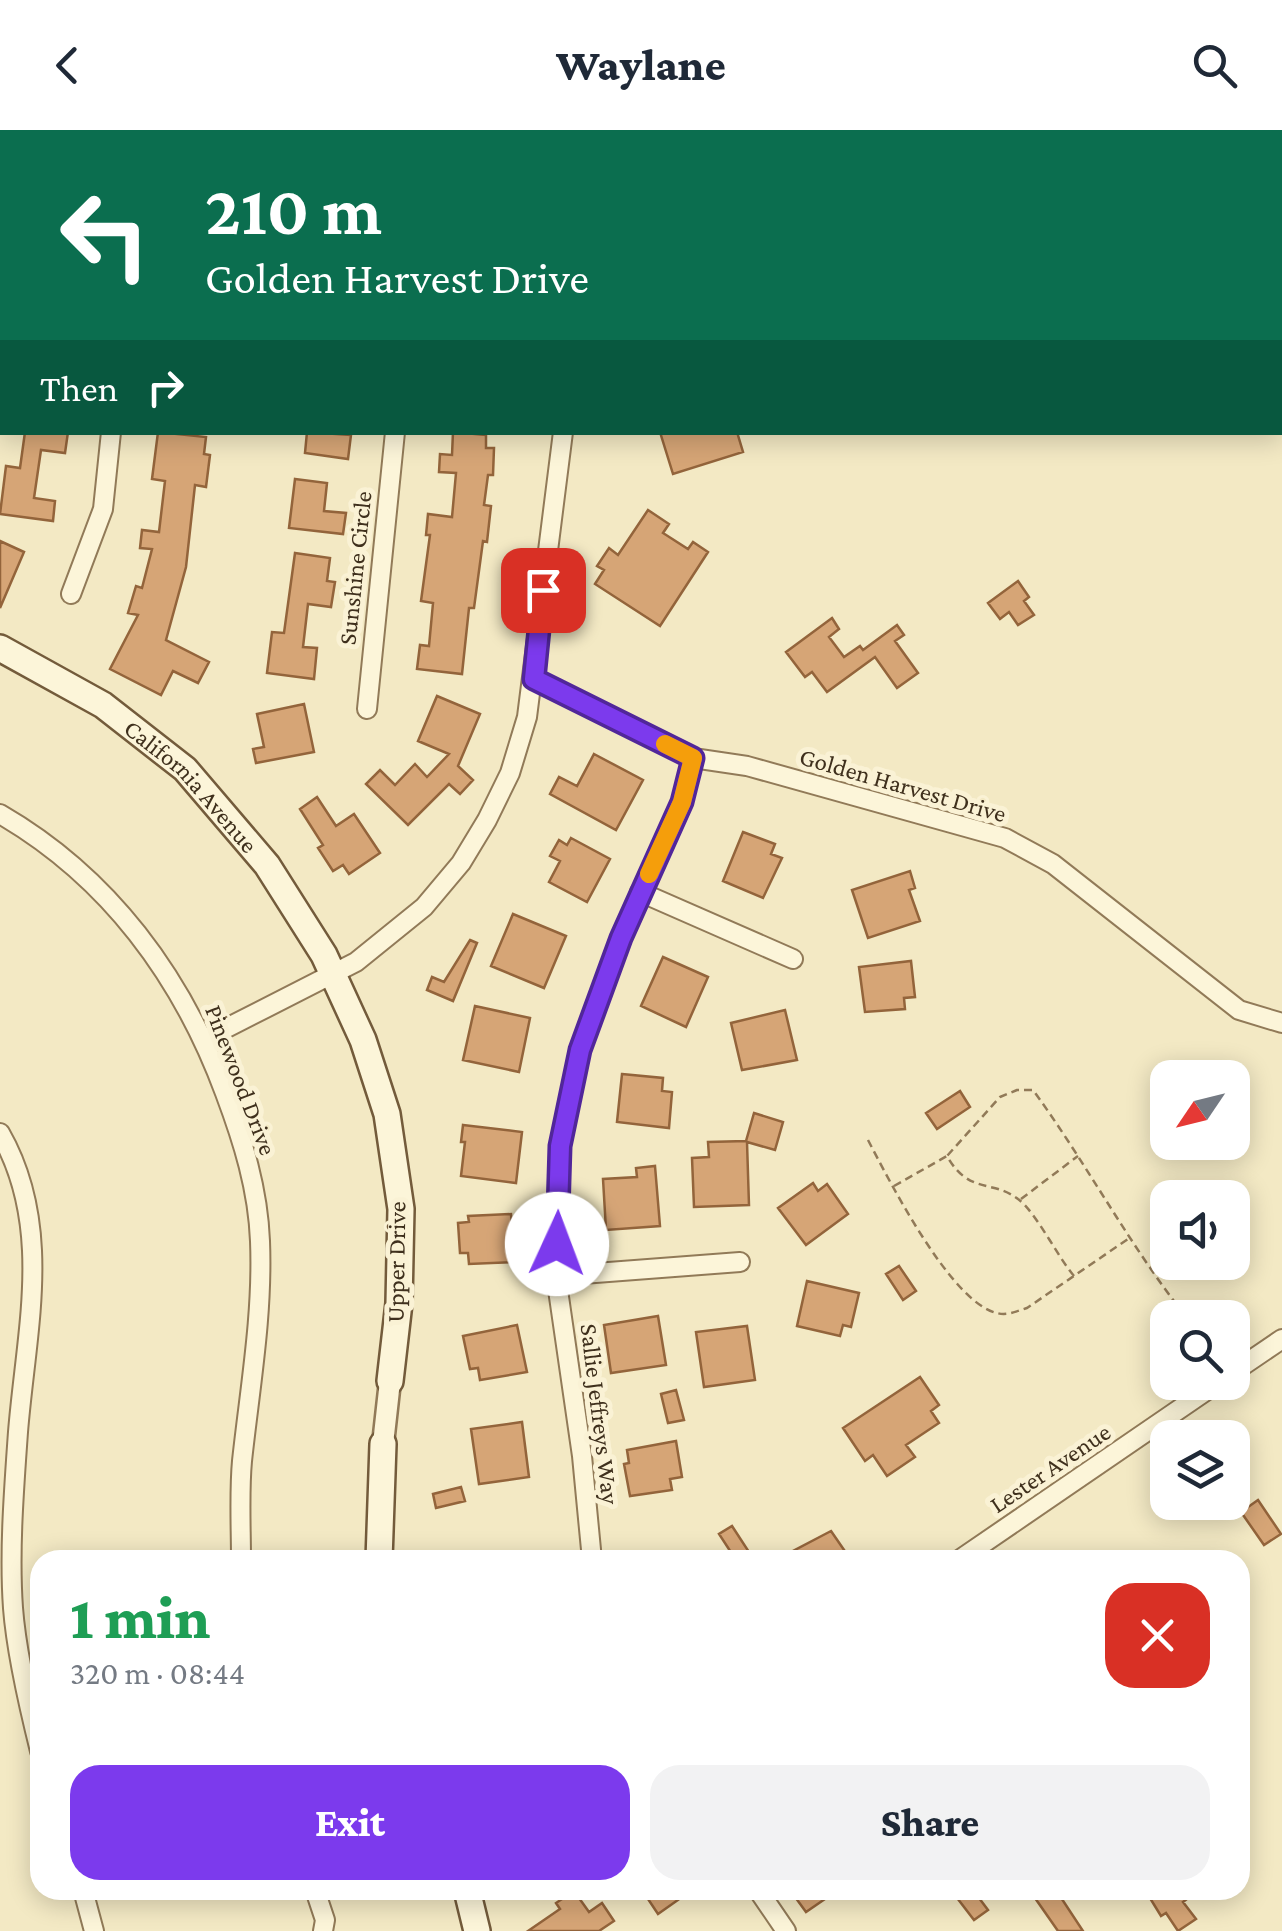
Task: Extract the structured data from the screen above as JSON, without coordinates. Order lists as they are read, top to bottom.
{
  "streets": {
    "main road": ["California Avenue", "Upper Drive"],
    "street": [
      "Sunshine Circle",
      "Golden Harvest Drive",
      "Pinewood Drive",
      "Sallie Jeffreys Way",
      "Lester Avenue"
    ]
  },
  "crossings": [
    ["Golden Harvest Drive", "Sallie Jeffreys Way"],
    ["California Avenue", "Upper Drive"]
  ],
  "north": "bottom left",
  "page": {
    "header": "Waylane",
    "turn": ["210 m", "Golden Harvest Drive"],
    "then": "Then",
    "heading": ["1 min", "320 m · 08:44"],
    "buttons": ["Exit", "Share"]
  }
}
